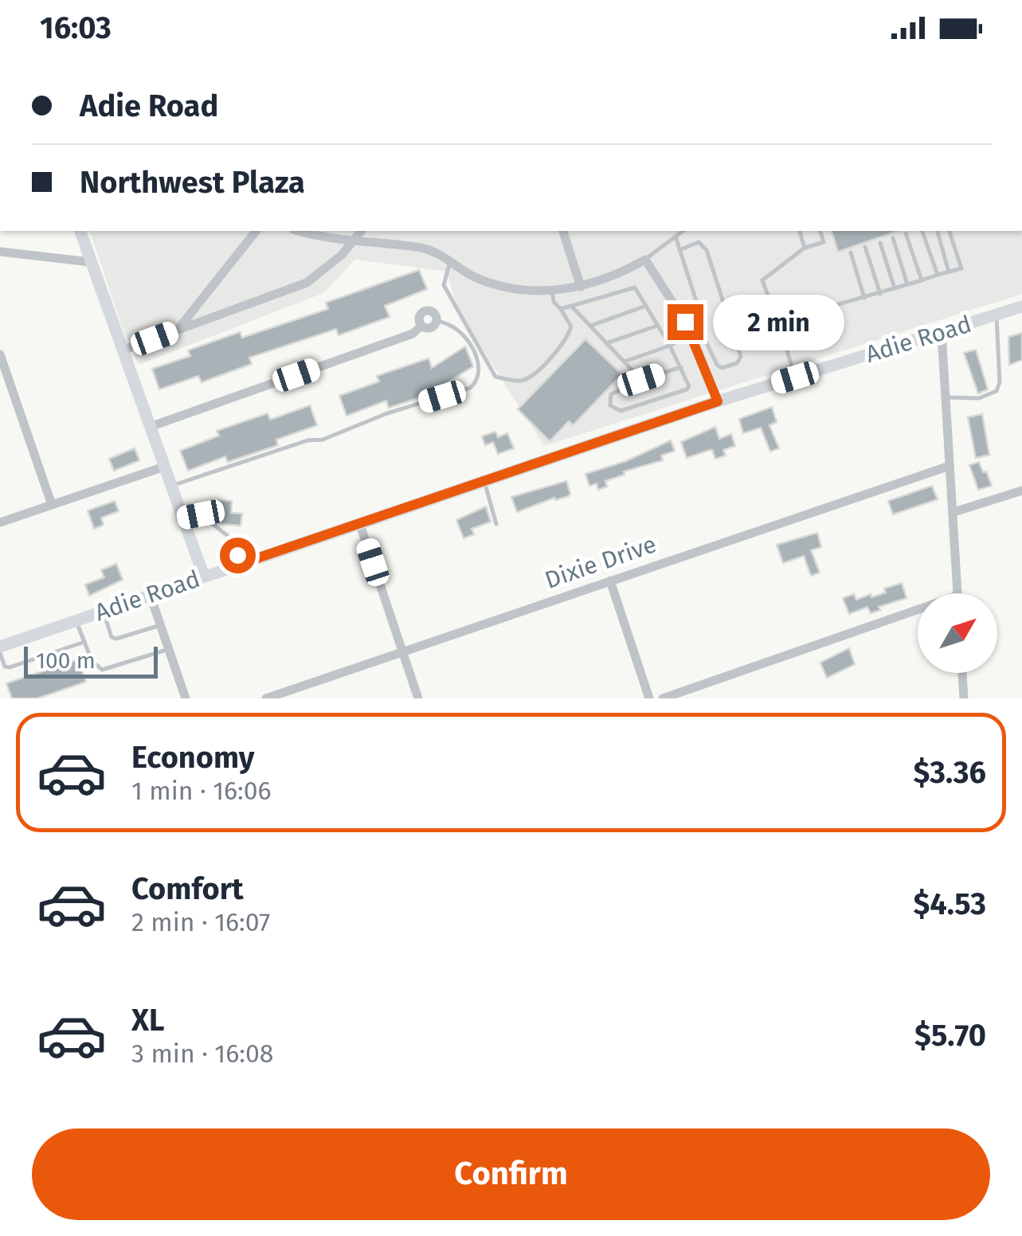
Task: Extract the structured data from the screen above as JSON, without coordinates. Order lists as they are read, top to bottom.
{
  "streets": {
    "street": ["Adie Road", "Dixie Drive"]
  },
  "scale_bar": "100 m",
  "north": "top right",
  "page": {
    "status": "16:03",
    "banner": ["Adie Road", "Northwest Plaza"],
    "bubble": "2 min",
    "scale": "100 m",
    "list": [
      {
        "name": "Economy",
        "note": "1 min · 16:06",
        "value": "$3.36"
      },
      {
        "name": "Comfort",
        "note": "2 min · 16:07",
        "value": "$4.53"
      },
      {
        "name": "XL",
        "note": "3 min · 16:08",
        "value": "$5.70"
      }
    ],
    "buttons": "Confirm"
  }
}
